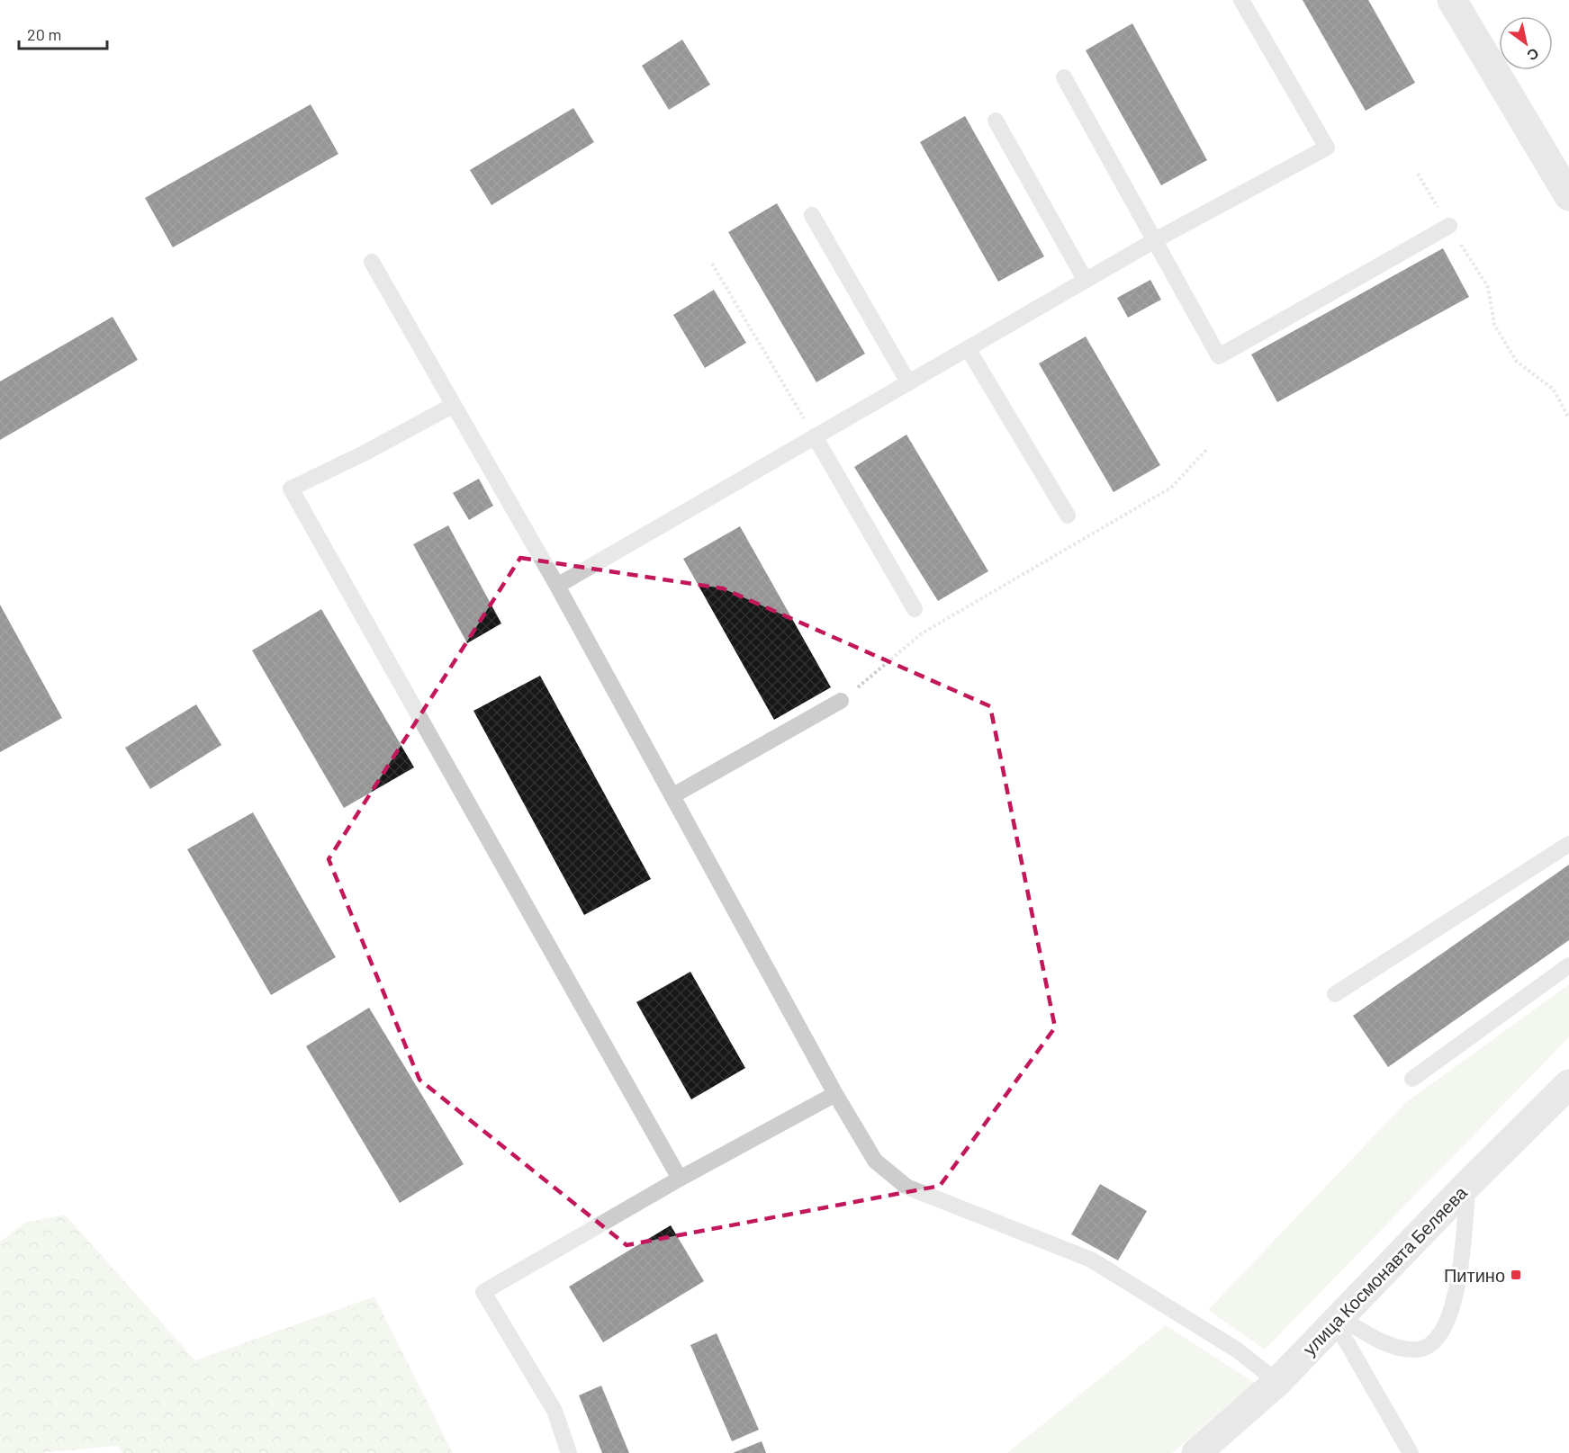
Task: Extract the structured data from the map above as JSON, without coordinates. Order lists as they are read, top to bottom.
{
  "streets": {
    "street": ["улица Космонавта Беляева"]
  },
  "places": {
    "transit": ["Питино"]
  },
  "scale_bar": "20 m",
  "north": "bottom right"
}
